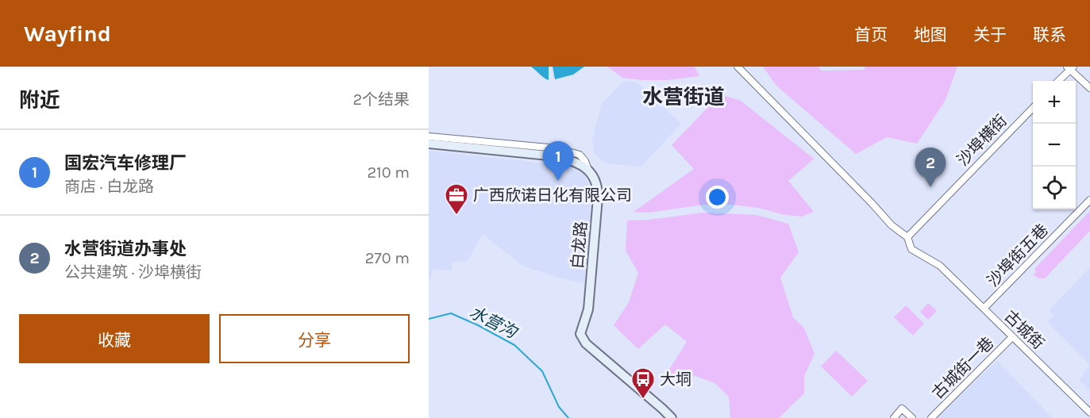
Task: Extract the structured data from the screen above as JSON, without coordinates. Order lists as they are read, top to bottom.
{
  "streets": {
    "street": [
      "沙埠横街",
      "白龙路",
      "沙埠街五巷",
      "古城街",
      "古城街一巷"
    ]
  },
  "crossings": [
    ["沙埠横街", "古城街"],
    ["沙埠街五巷", "古城街"],
    ["古城街", "古城街一巷"]
  ],
  "districts": ["水营街道"],
  "water": ["水营沟"],
  "places": {
    "office": ["广西欣诺日化有限公司"],
    "bus stop": ["大垌"]
  },
  "page": {
    "header": "Wayfind",
    "nav": [
      "首页",
      "地图",
      "关于",
      "联系"
    ],
    "heading": ["附近", "2个结果"],
    "map_buttons": ["+", "−"],
    "list": [
      {
        "mark": "1",
        "name": "国宏汽车修理厂",
        "note": "商店 · 白龙路",
        "value": "210 m"
      },
      {
        "mark": "2",
        "name": "水营街道办事处",
        "note": "公共建筑 · 沙埠横街",
        "value": "270 m"
      }
    ],
    "pins": ["1", "2"],
    "buttons": ["收藏", "分享"]
  }
}
